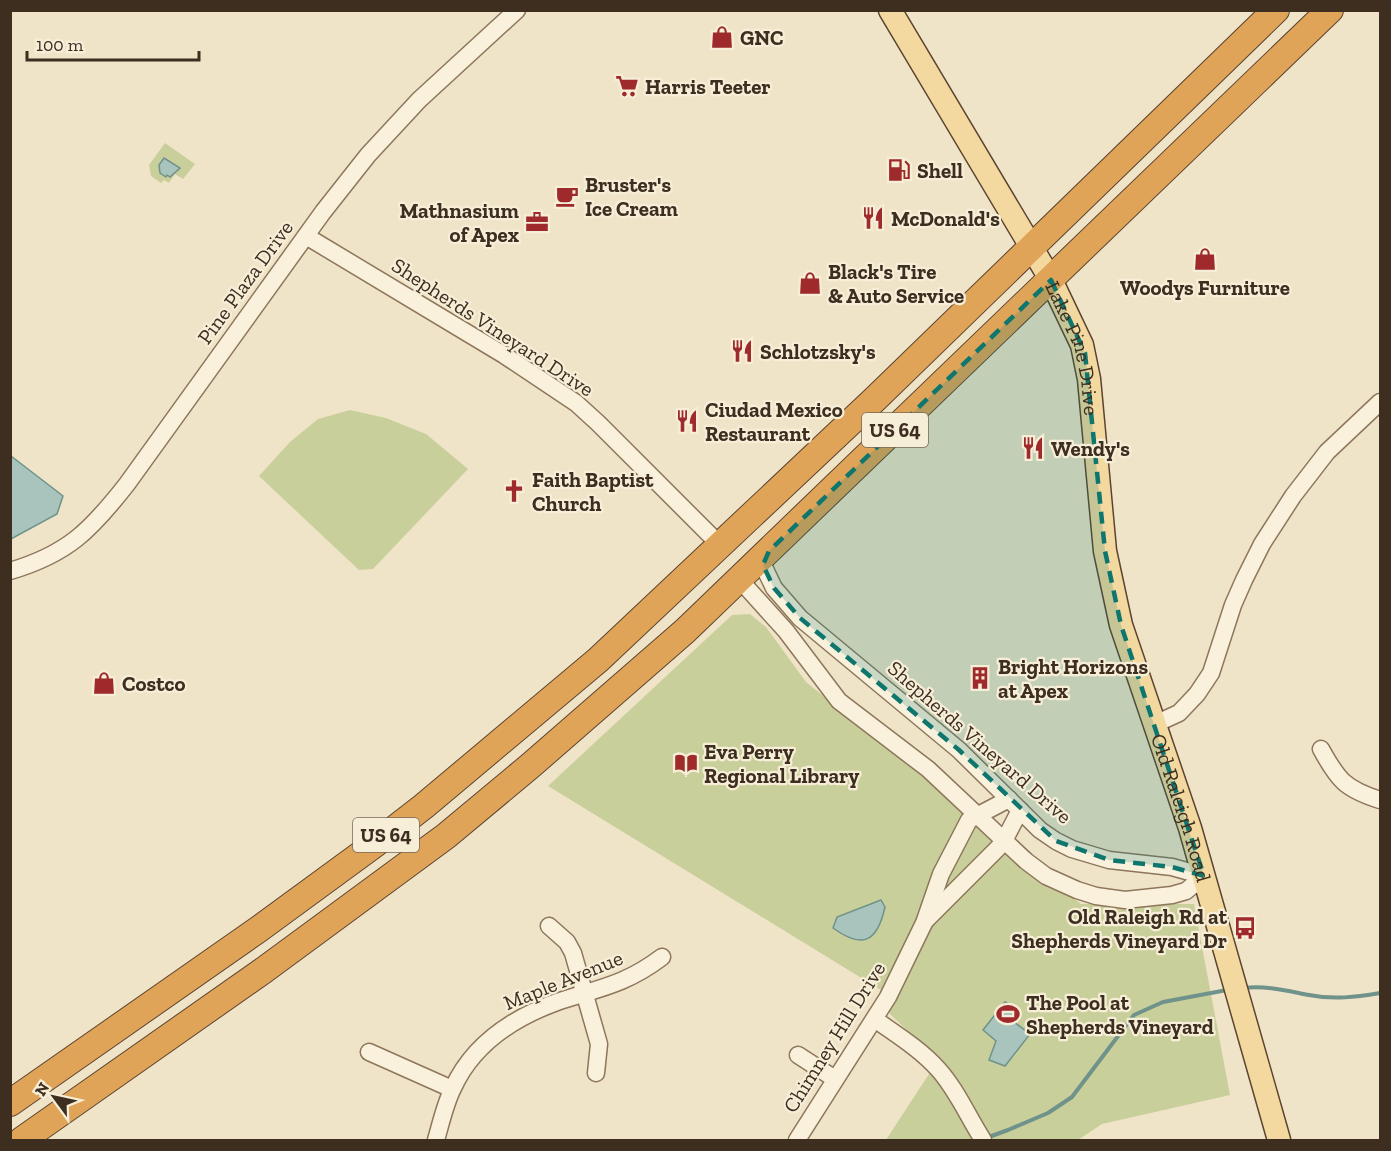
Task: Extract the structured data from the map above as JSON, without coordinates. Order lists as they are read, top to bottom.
{
  "streets": {
    "highway": ["US 64"],
    "main road": ["Lake Pine Drive", "Old Raleigh Road"],
    "street": [
      "Pine Plaza Drive",
      "Shepherds Vineyard Drive",
      "Maple Avenue",
      "Chimney Hill Drive"
    ]
  },
  "crossings": [
    ["Pine Plaza Drive", "Shepherds Vineyard Drive"],
    ["Shepherds Vineyard Drive", "US 64"],
    ["Shepherds Vineyard Drive", "Old Raleigh Road"],
    ["Shepherds Vineyard Drive", "Chimney Hill Drive"],
    ["Lake Pine Drive", "US 64"],
    ["Lake Pine Drive", "Old Raleigh Road"]
  ],
  "places": {
    "shop": [
      "GNC",
      "Woodys Furniture",
      "Black's Tire & Auto Service",
      "Costco"
    ],
    "supermarket": ["Harris Teeter"],
    "fuel station": ["Shell"],
    "cafe": ["Bruster's Ice Cream"],
    "restaurant": [
      "McDonald's",
      "Schlotzsky's",
      "Ciudad Mexico Restaurant",
      "Wendy's"
    ],
    "office": ["Mathnasium of Apex"],
    "church": ["Faith Baptist Church"],
    "building": ["Bright Horizons at Apex"],
    "library": ["Eva Perry Regional Library"],
    "bus stop": ["Old Raleigh Rd at Shepherds Vineyard Dr"],
    "sports": ["The Pool at Shepherds Vineyard"]
  },
  "scale_bar": "100 m",
  "north": "top left"
}
